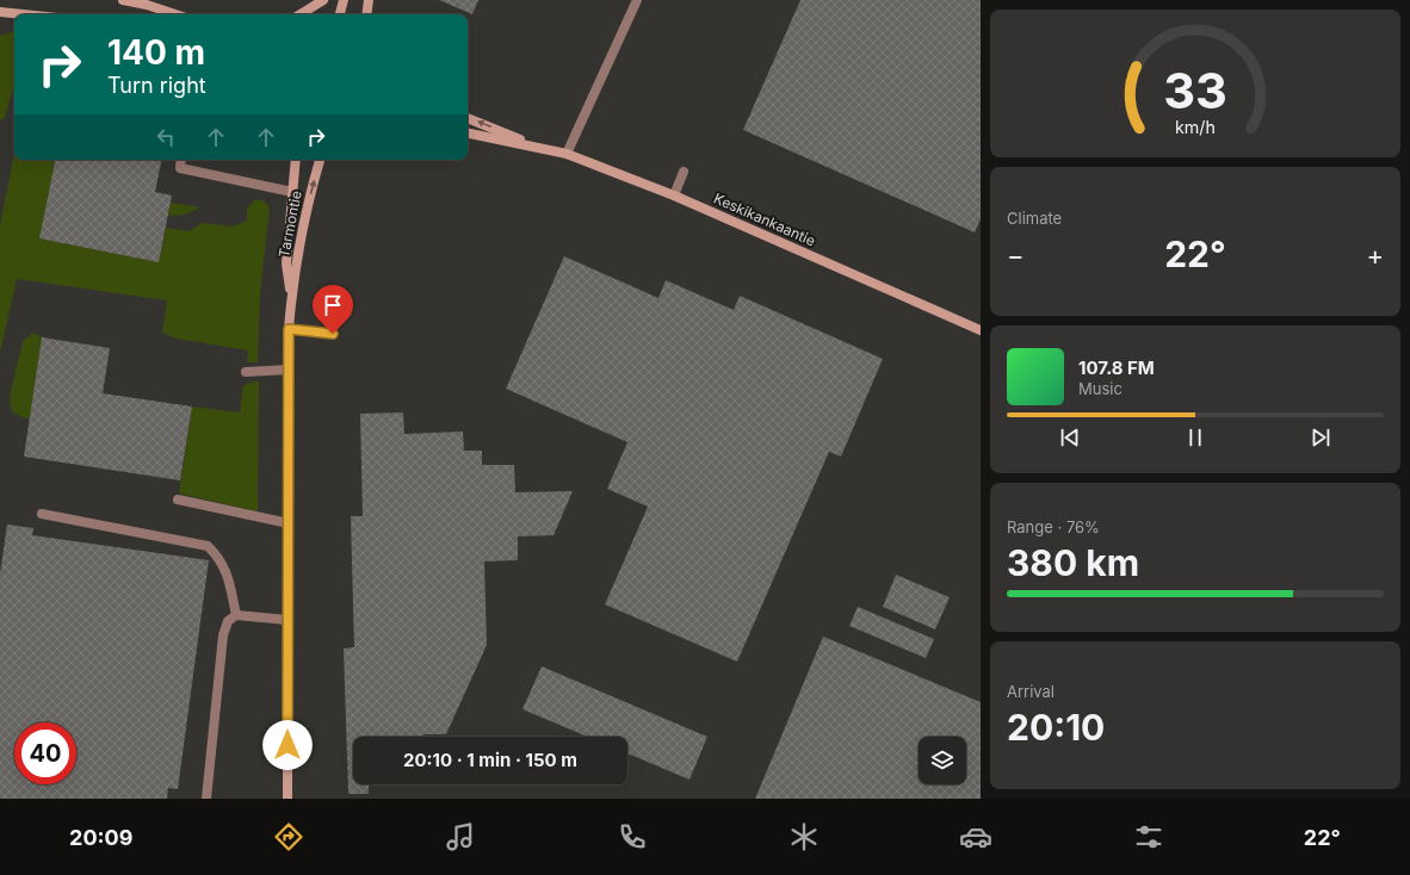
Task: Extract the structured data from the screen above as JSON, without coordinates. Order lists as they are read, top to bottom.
{
  "streets": {
    "street": ["Keskikankaantie", "Tarmontie"]
  },
  "page": {
    "turn": ["140 m", "Turn right"],
    "tile": [
      "Climate",
      ["Range · 76%", "380 km"],
      ["Arrival", "20:10"]
    ],
    "heat": ["−", "22°", "+"],
    "song": ["107.8 FM", "Music"],
    "limit": "40",
    "trip": "20:10 · 1 min · 150 m",
    "tabs": ["20:09", "22°"],
    "gauge": ["33", "km/h"]
  }
}
